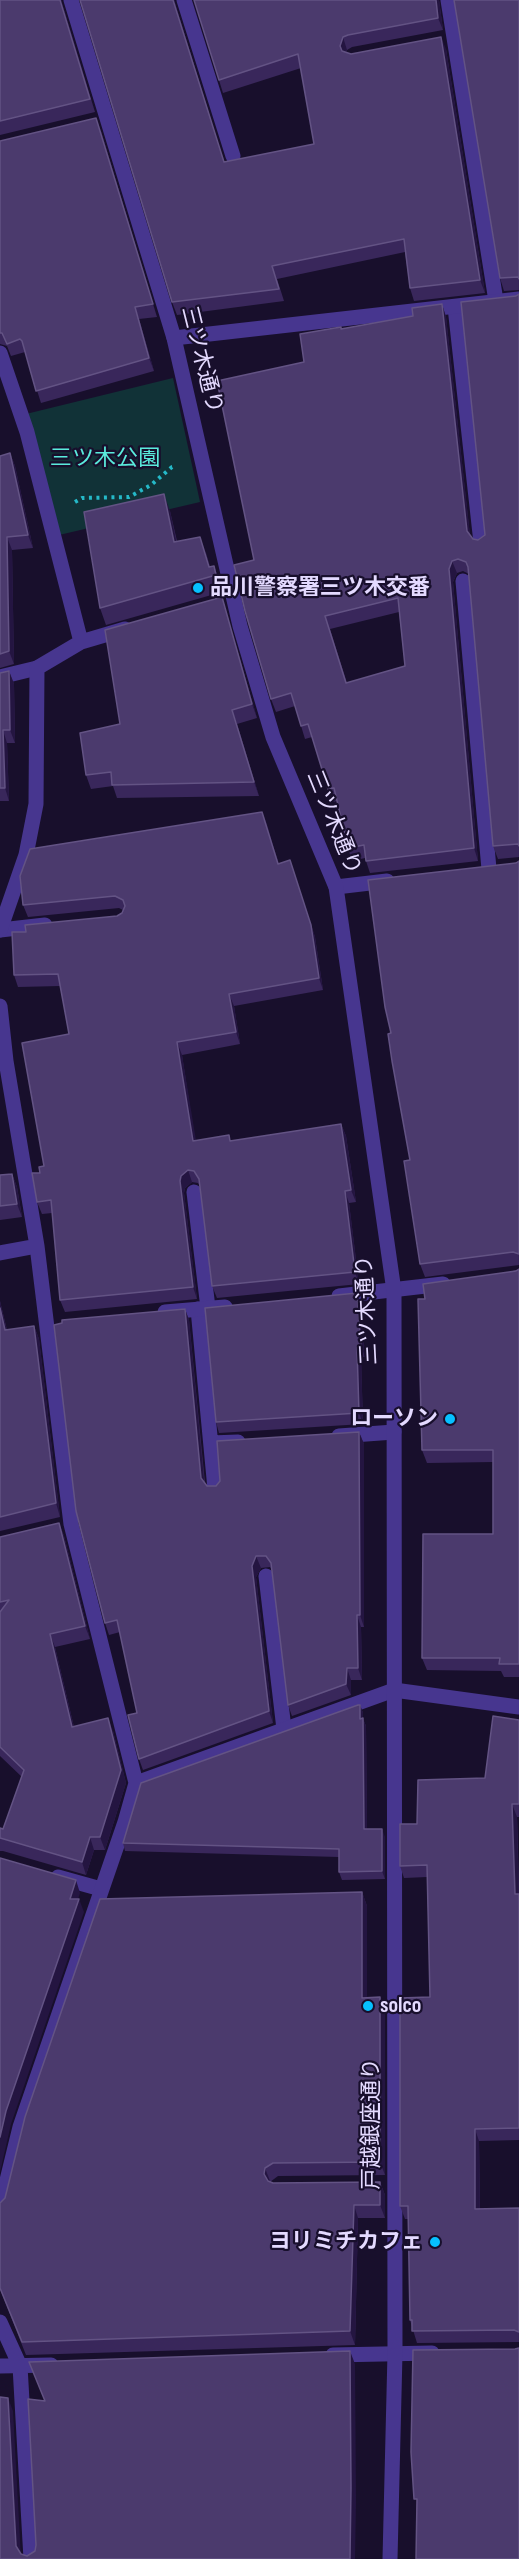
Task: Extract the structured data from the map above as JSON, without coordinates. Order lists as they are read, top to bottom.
{
  "streets": {
    "street": ["三ツ木通り", "戸越銀座通り"]
  },
  "crossings": [
    ["三ツ木通り", "戸越銀座通り"]
  ],
  "parks": ["三ツ木公園"],
  "places": [
    "品川警察署三ツ木交番",
    "ローソン",
    "solco",
    "ヨリミチカフェ"
  ]
}
